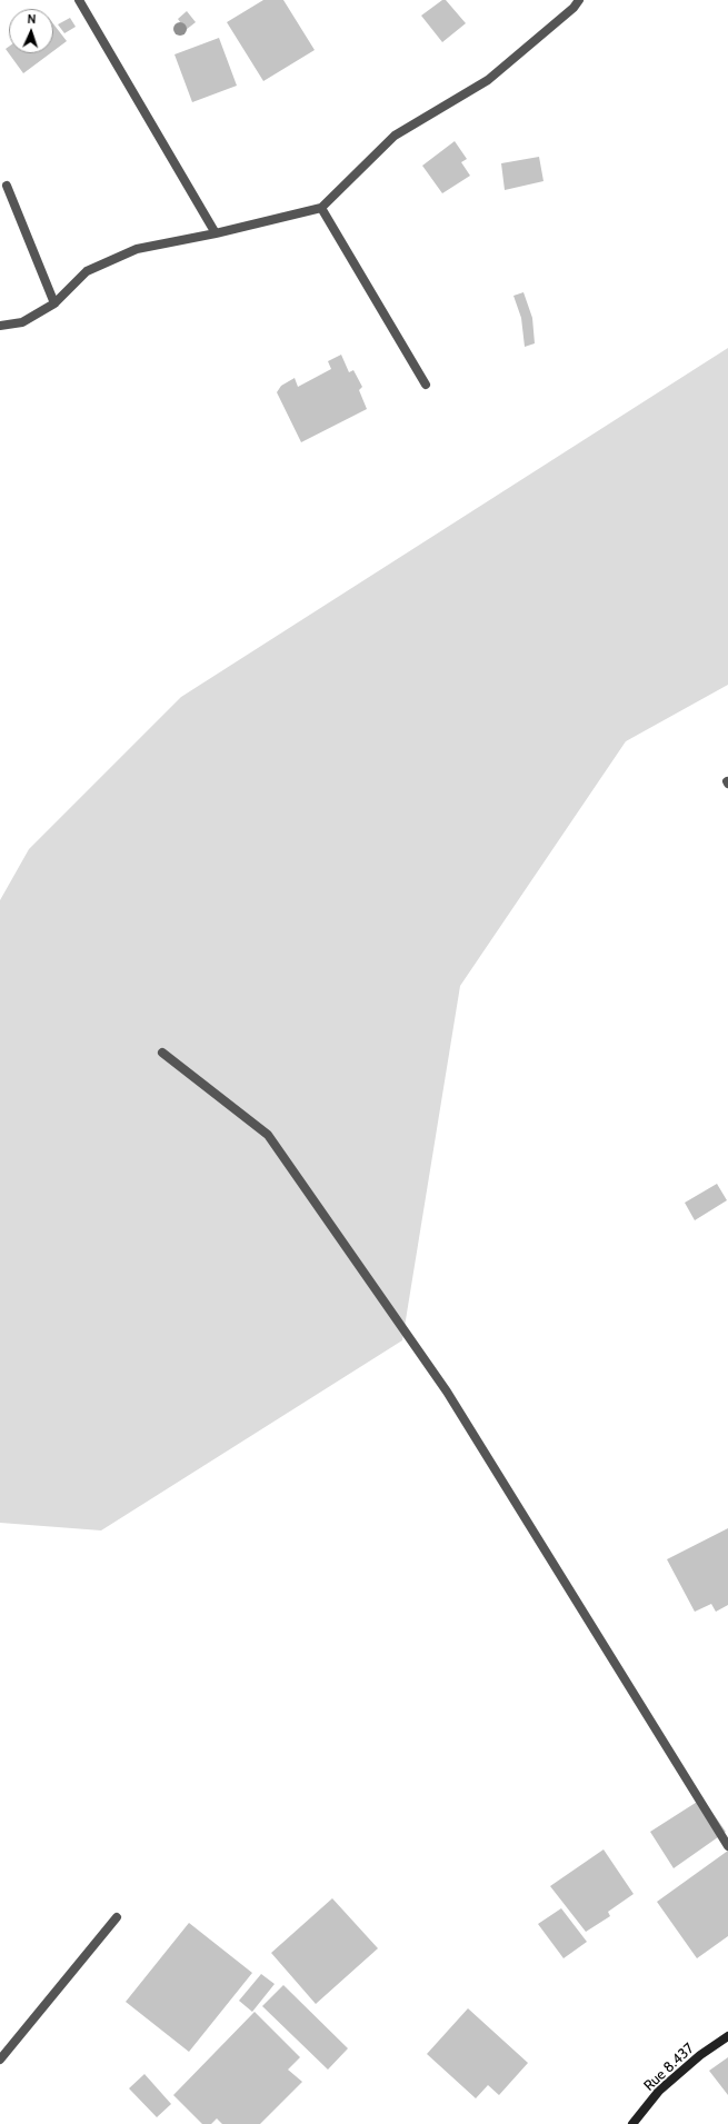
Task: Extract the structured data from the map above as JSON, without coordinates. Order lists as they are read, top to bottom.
{
  "streets": {
    "main road": ["Rue 8.437"]
  },
  "north": "top"
}
